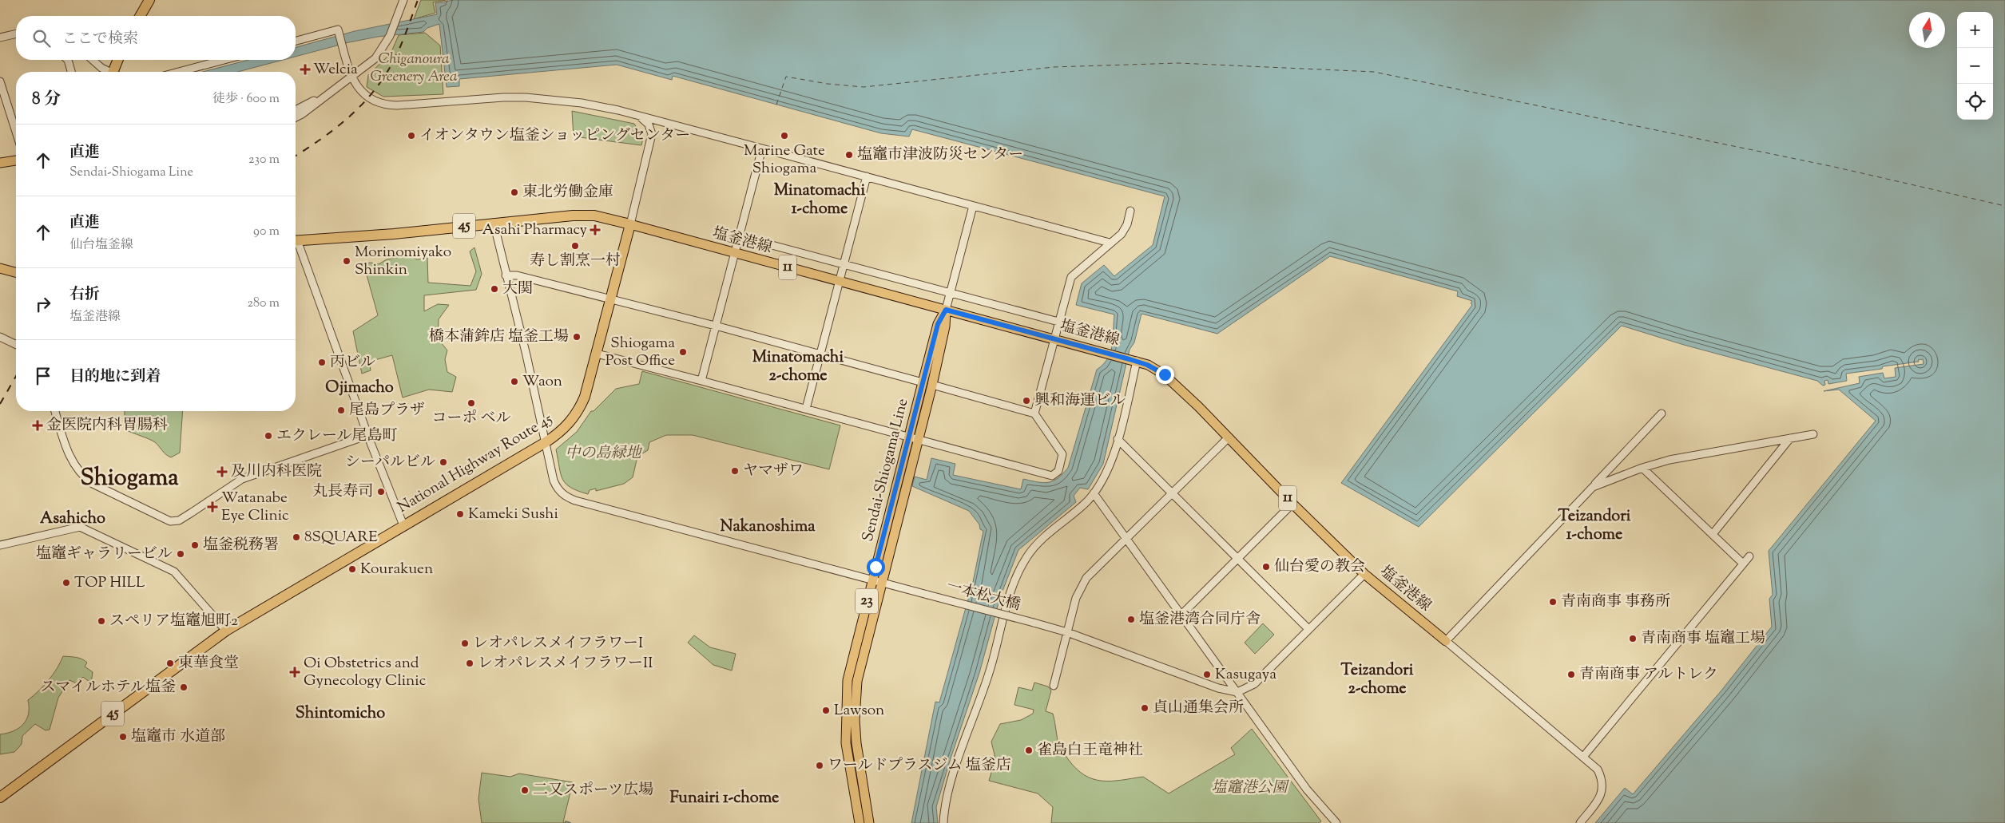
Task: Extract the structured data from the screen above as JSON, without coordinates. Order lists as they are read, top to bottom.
{
  "streets": {
    "highway": ["45", "National Highway Route 45"],
    "main road": [
      "塩釜港線",
      "11",
      "Sendai-Shiogama Line",
      "23"
    ],
    "street": ["一本松大橋"]
  },
  "crossings": [
    ["45", "塩釜港線"],
    ["45", "National Highway Route 45"],
    ["45", "一本松大橋"],
    ["塩釜港線", "National Highway Route 45"],
    ["塩釜港線", "23"],
    ["National Highway Route 45", "一本松大橋"],
    ["Sendai-Shiogama Line", "一本松大橋"],
    ["Sendai-Shiogama Line", "23"]
  ],
  "districts": [
    "Minatomachi 1-chome",
    "Minatomachi 2-chome",
    "Ojimacho",
    "Shiogama",
    "Teizandori 1-chome",
    "Asahicho",
    "Nakanoshima",
    "Teizandori 2-chome",
    "Shintomicho",
    "Funairi 1-chome"
  ],
  "parks": ["Chiganoura Greenery Area", "中の島緑地", "塩竈港公園"],
  "places": {
    "health": [
      "Welcia",
      "Asahi Pharmacy",
      "金医院内科胃腸科",
      "及川内科医院",
      "Watanabe Eye Clinic",
      "Oi Obstetrics and Gynecology Clinic"
    ],
    "other": [
      "イオンタウン塩釜ショッピングセンター",
      "Marine Gate Shiogama",
      "塩竈市津波防災センター",
      "東北労働金庫",
      "寿し割烹一村",
      "Morinomiyako Shinkin",
      "大関",
      "橋本蒲鉾店 塩釜工場",
      "Shiogama Post Office",
      "丙ビル",
      "Waon",
      "興和海運ビル",
      "コーポ ベル",
      "尾島プラザ",
      "エクレール尾島町",
      "シーパルビル",
      "ヤマザワ",
      "丸長寿司",
      "Kameki Sushi",
      "8SQUARE",
      "塩釜税務署",
      "塩竈ギャラリービル",
      "仙台愛の教会",
      "Kourakuen",
      "TOP HILL",
      "青南商事 事務所",
      "塩釜港湾合同庁舎",
      "スペリア塩竈旭町2",
      "青南商事 塩竈工場",
      "レオパレスメイフラワーI",
      "東華食堂",
      "レオパレスメイフラワーII",
      "Kasugaya",
      "青南商事 アルトレク",
      "スマイルホテル塩釜",
      "貞山通集会所",
      "Lawson",
      "塩竈市 水道部",
      "雀島白王竜神社",
      "ワールドプラスジム 塩釜店",
      "二又スポーツ広場"
    ]
  },
  "north": "top",
  "page": {
    "map_buttons": ["+", "−"],
    "search": "ここで検索",
    "heading": ["8 分", "徒歩 · 600 m"],
    "list": [
      ["直進", "Sendai-Shiogama Line", "230 m"],
      ["直進", "仙台塩釜線", "90 m"],
      ["右折", "塩釜港線", "280 m"],
      "目的地に到着"
    ]
  }
}
